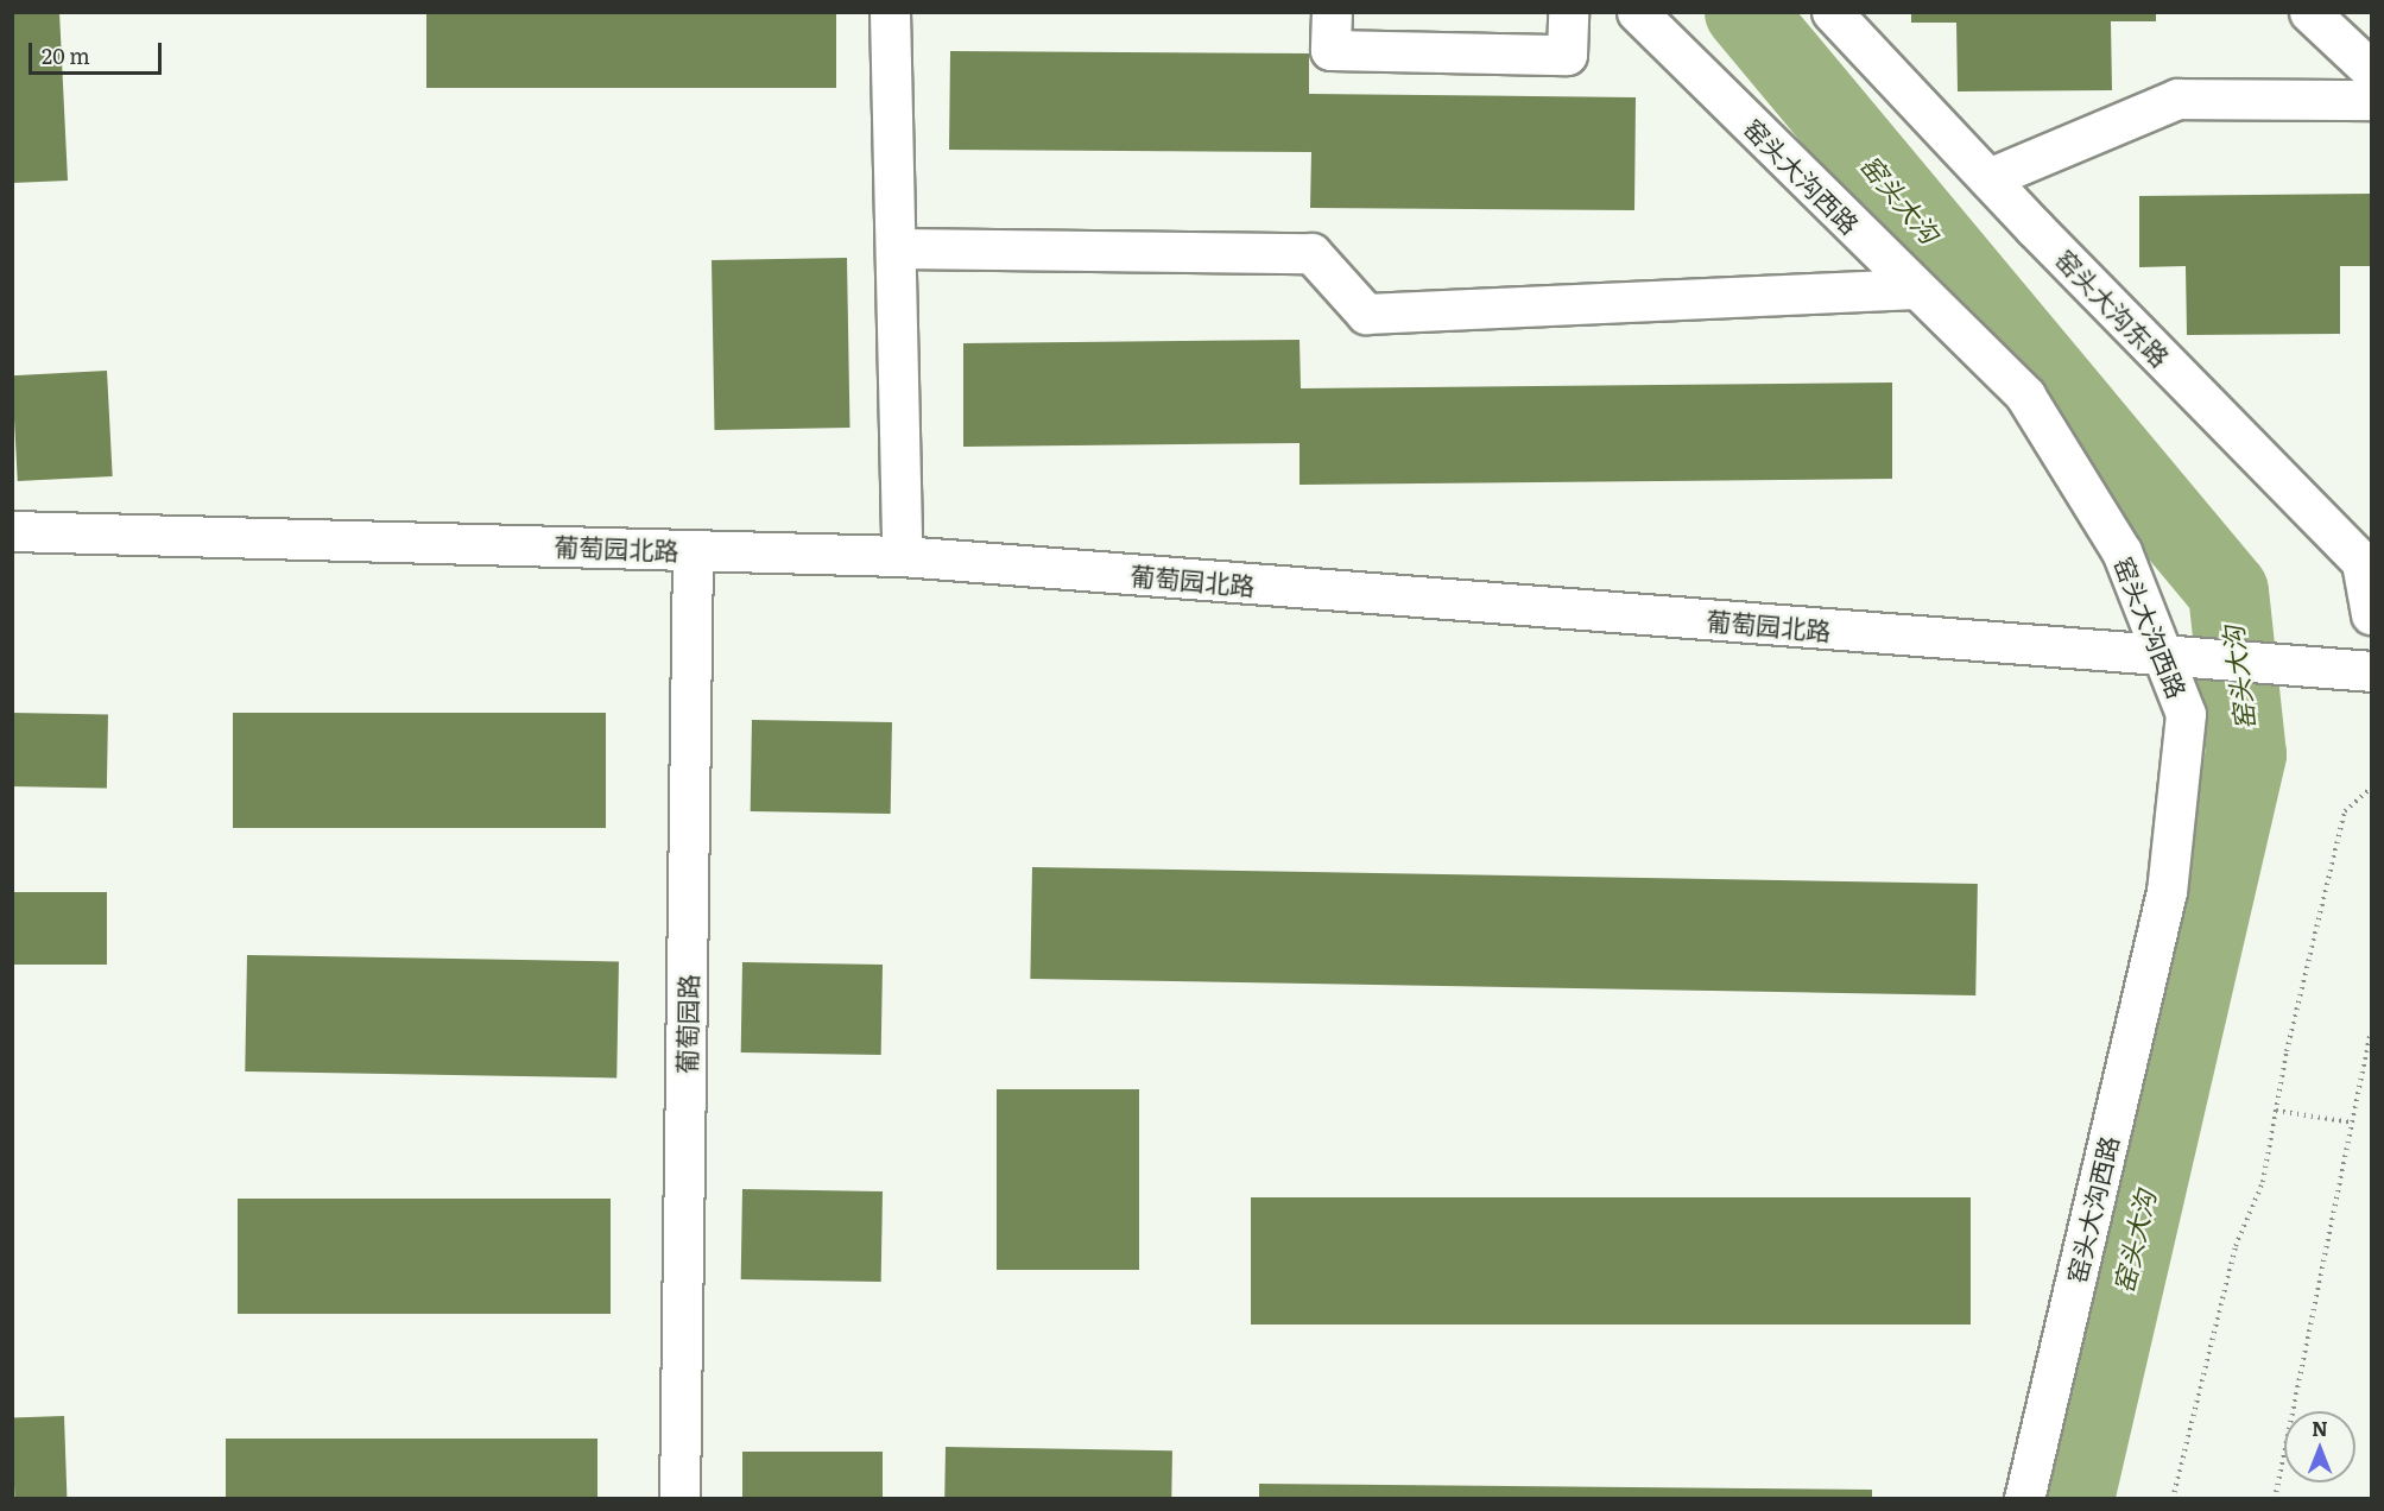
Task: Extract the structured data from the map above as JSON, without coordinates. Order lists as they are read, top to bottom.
{
  "streets": {
    "street": [
      "窑头大沟西路",
      "窑头大沟东路",
      "葡萄园北路",
      "葡萄园路"
    ]
  },
  "crossings": [
    ["窑头大沟西路", "葡萄园北路"],
    ["葡萄园北路", "葡萄园路"]
  ],
  "water": ["窑头大沟"],
  "scale_bar": "20 m",
  "north": "top"
}
